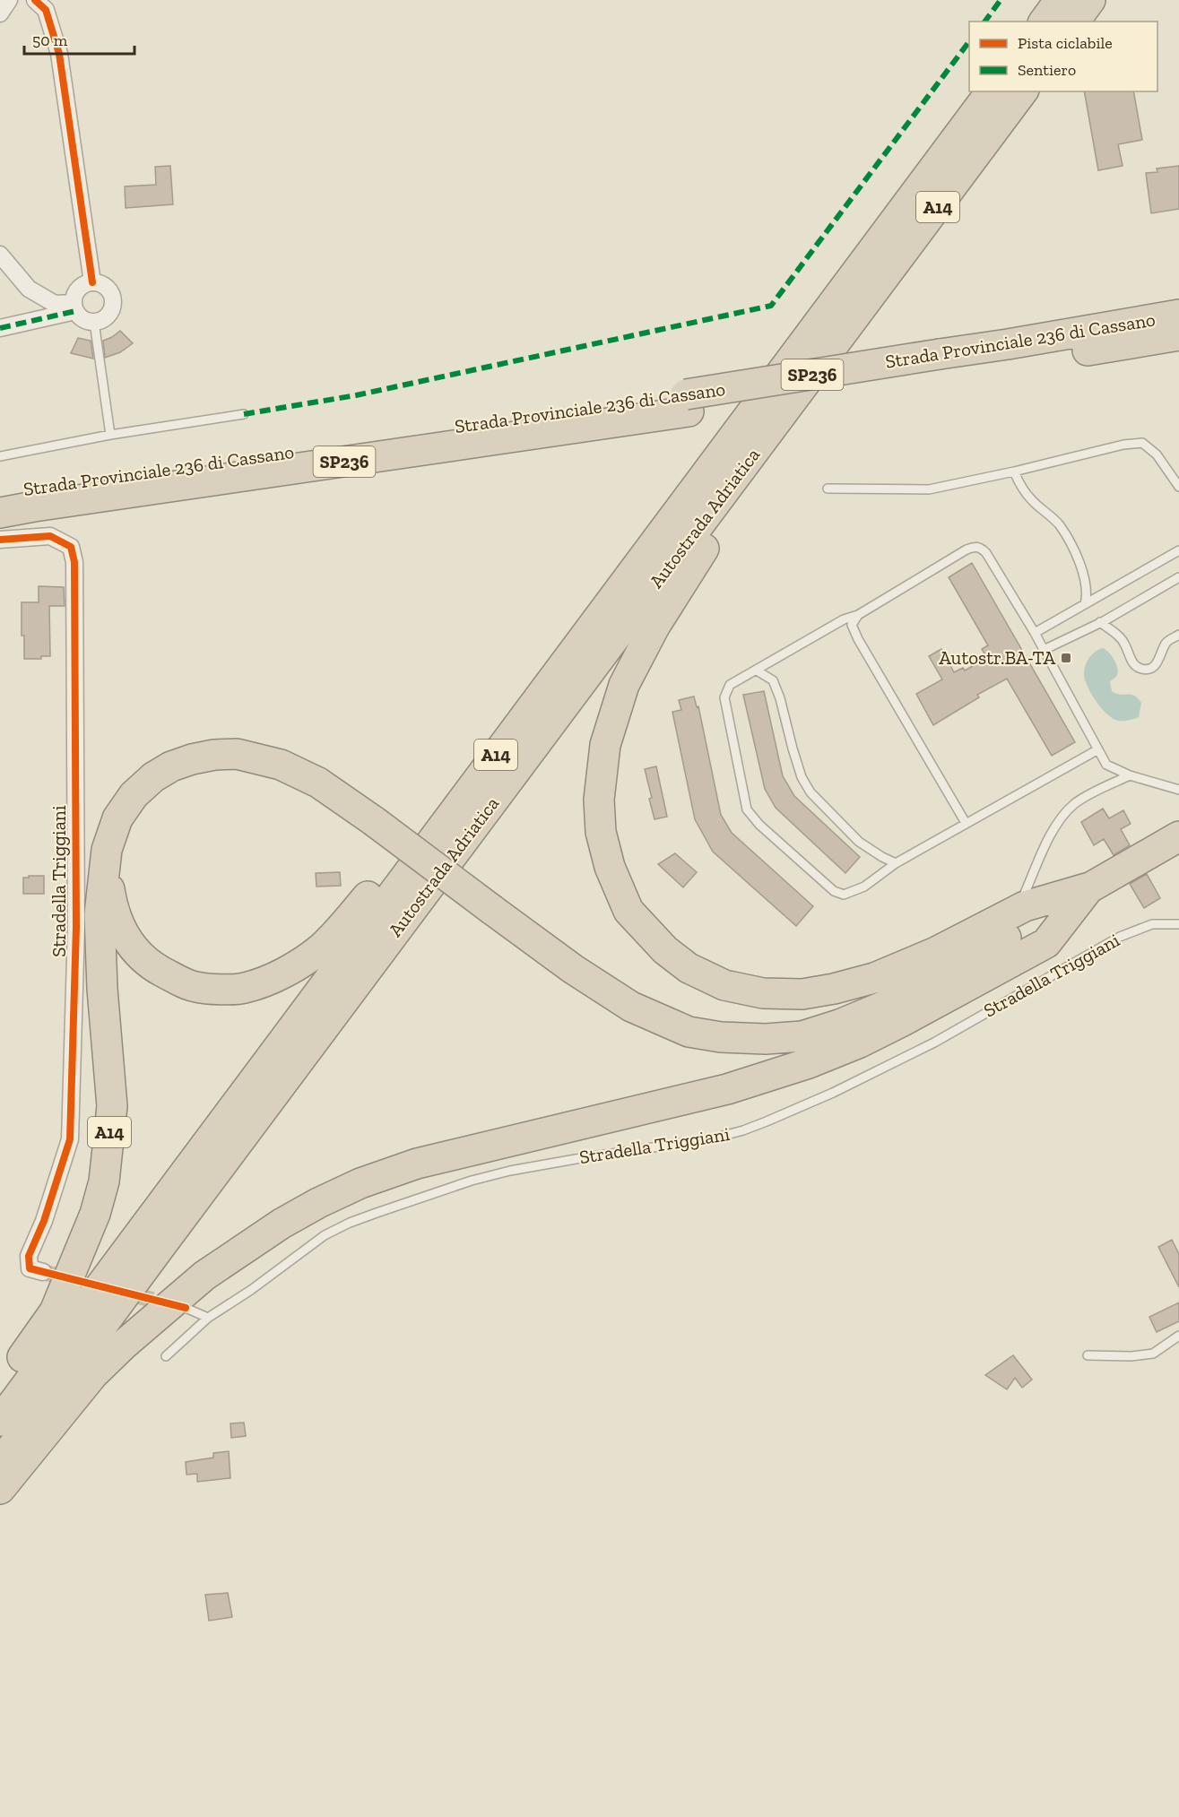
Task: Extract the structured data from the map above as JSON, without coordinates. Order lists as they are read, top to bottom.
{
  "streets": {
    "highway": [
      "A14",
      "Strada Provinciale 236 di Cassano",
      "SP236",
      "Autostrada Adriatica"
    ],
    "street": ["Stradella Triggiani"]
  },
  "crossings": [
    ["A14", "Autostrada Adriatica"]
  ],
  "places": {
    "transit": ["Autostr.BA-TA"]
  },
  "legend": ["Pista ciclabile", "Sentiero"],
  "scale_bar": "50 m"
}
